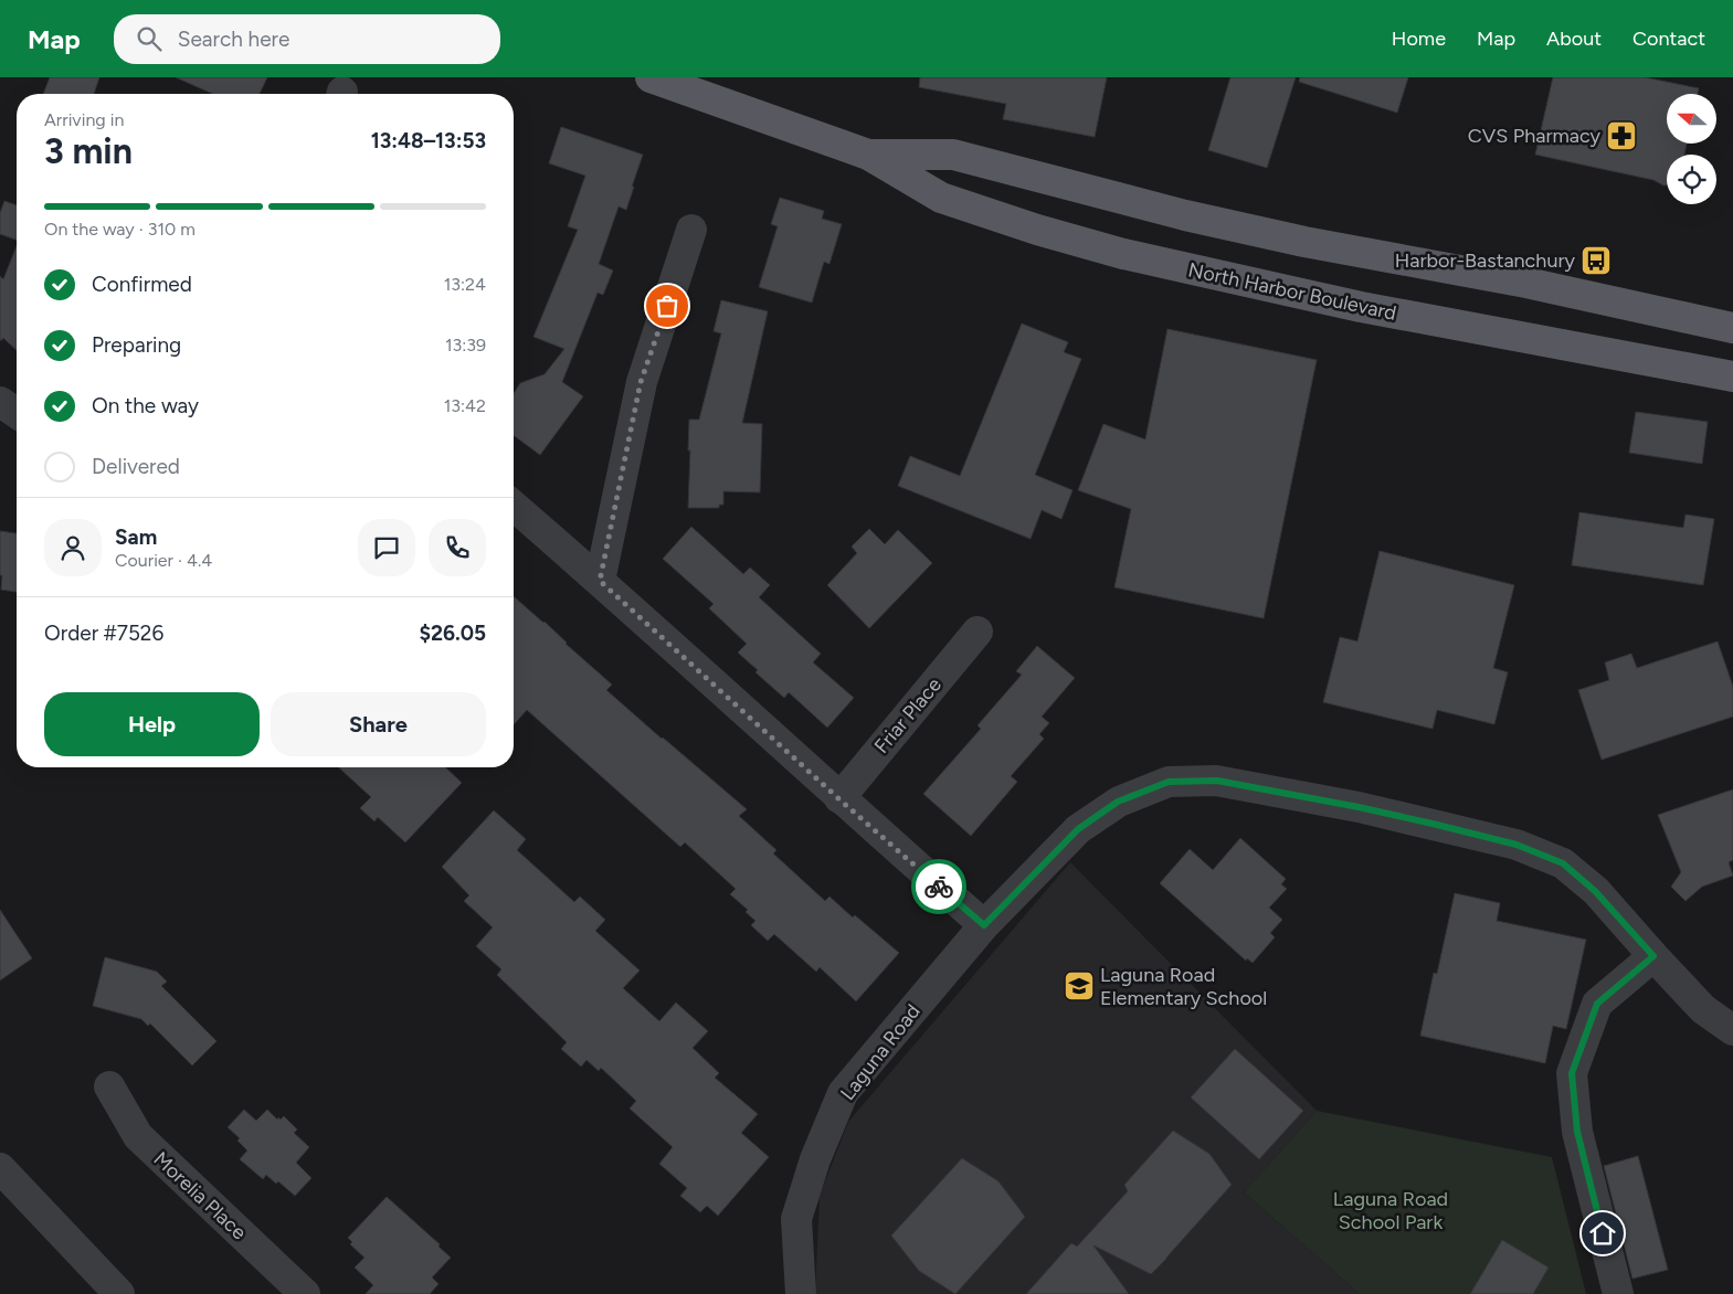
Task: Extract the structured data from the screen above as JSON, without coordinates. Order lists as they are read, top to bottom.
{
  "streets": {
    "main road": ["North Harbor Boulevard"],
    "street": ["Friar Place", "Laguna Road", "Morelia Place"]
  },
  "parks": ["Laguna Road School Park"],
  "places": {
    "pharmacy": ["CVS Pharmacy"],
    "bus stop": ["Harbor-Bastanchury"],
    "school or university": ["Laguna Road Elementary School"]
  },
  "north": "left",
  "page": {
    "header": "Map",
    "search": "Search here",
    "nav": [
      "Home",
      "Map",
      "About",
      "Contact"
    ],
    "heading": ["3 min", "Arriving in", "13:48–13:53"],
    "panel": [
      "Sam",
      "Courier · 4.4",
      "Order #7526",
      "$26.05"
    ],
    "bar": "On the way · 310 m",
    "list": [
      ["Confirmed", "13:24"],
      ["Preparing", "13:39"],
      ["On the way", "13:42"],
      "Delivered"
    ],
    "buttons": ["Help", "Share"]
  }
}
